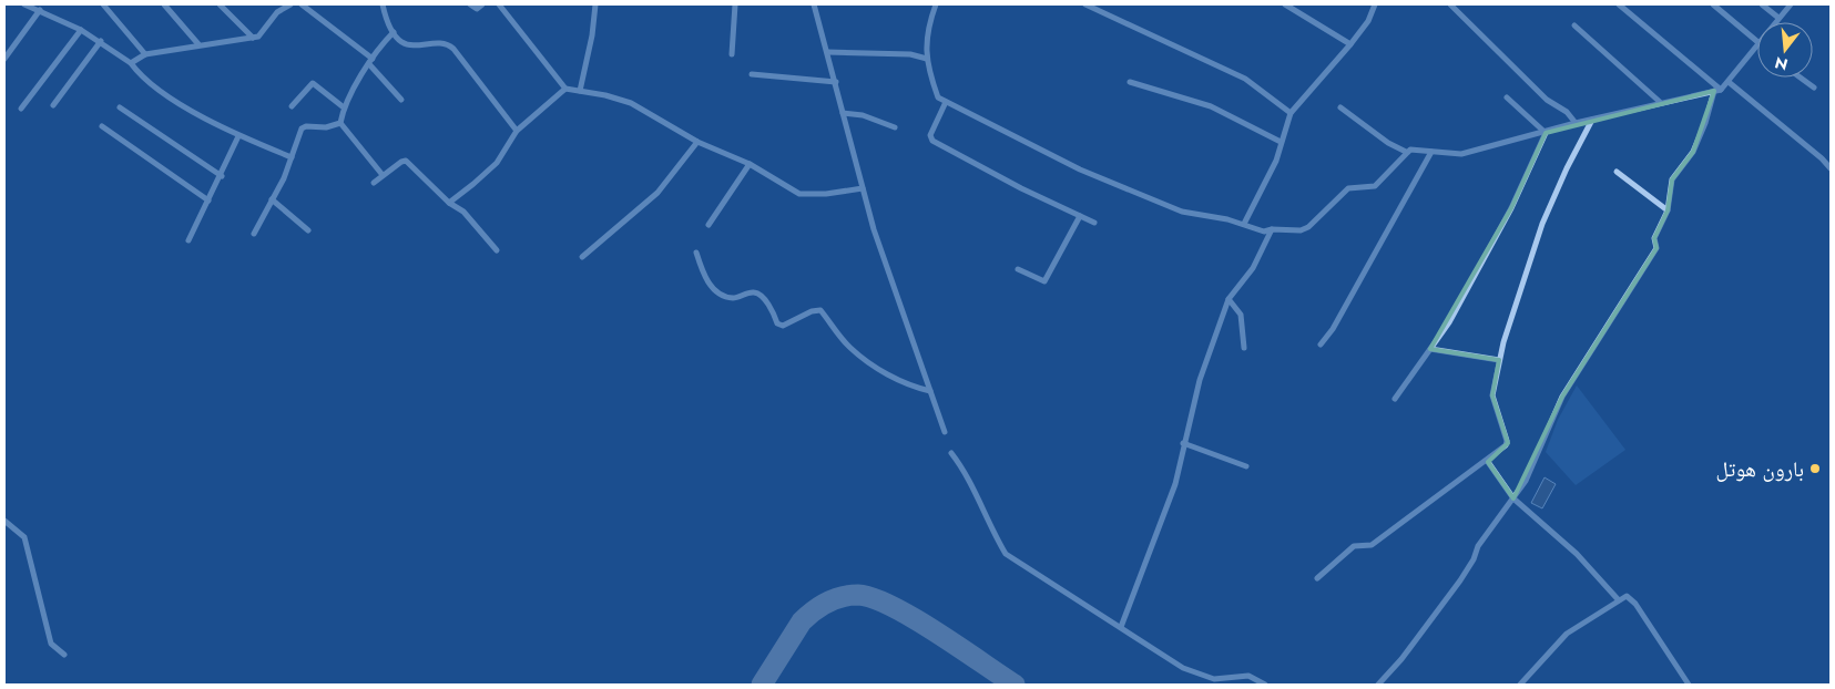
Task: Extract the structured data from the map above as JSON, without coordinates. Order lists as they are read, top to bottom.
{
  "places": ["بارون هوتل"],
  "north": "bottom"
}
